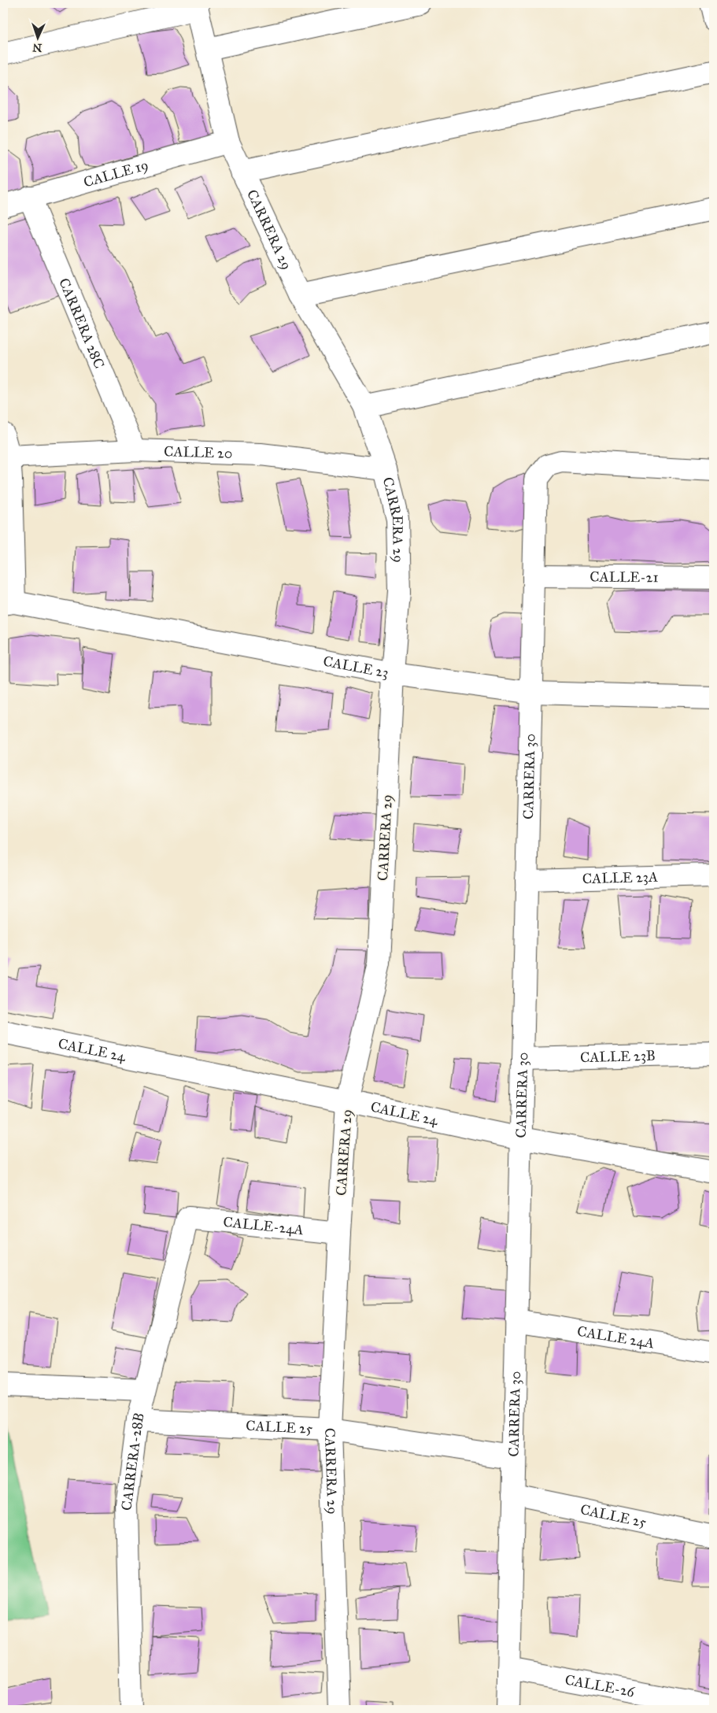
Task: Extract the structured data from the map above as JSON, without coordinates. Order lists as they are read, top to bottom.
{
  "streets": {
    "street": [
      "CALLE 19",
      "CARRERA 29",
      "CARRERA 28C",
      "CALLE 20",
      "CALLE-21",
      "CALLE 23",
      "CARRERA 30",
      "CALLE 23A",
      "CALLE 24",
      "CALLE 23B",
      "CALLE-24A",
      "CALLE 24A",
      "CALLE 25",
      "CARRERA-28B",
      "CALLE-26"
    ]
  },
  "crossings": [
    ["CALLE 19", "CARRERA 29"],
    ["CALLE 19", "CARRERA 28C"],
    ["CARRERA 29", "CALLE 20"],
    ["CARRERA 29", "CALLE 23"],
    ["CARRERA 29", "CALLE 24"],
    ["CARRERA 29", "CALLE-24A"],
    ["CARRERA 29", "CALLE 25"],
    ["CARRERA 28C", "CALLE 20"],
    ["CALLE-21", "CARRERA 30"],
    ["CALLE 23", "CARRERA 30"],
    ["CARRERA 30", "CALLE 23A"],
    ["CARRERA 30", "CALLE 24"],
    ["CARRERA 30", "CALLE 23B"],
    ["CARRERA 30", "CALLE 24A"],
    ["CARRERA 30", "CALLE 25"],
    ["CARRERA 30", "CALLE-26"],
    ["CALLE-24A", "CARRERA-28B"],
    ["CALLE 25", "CARRERA-28B"]
  ],
  "north": "bottom"
}
